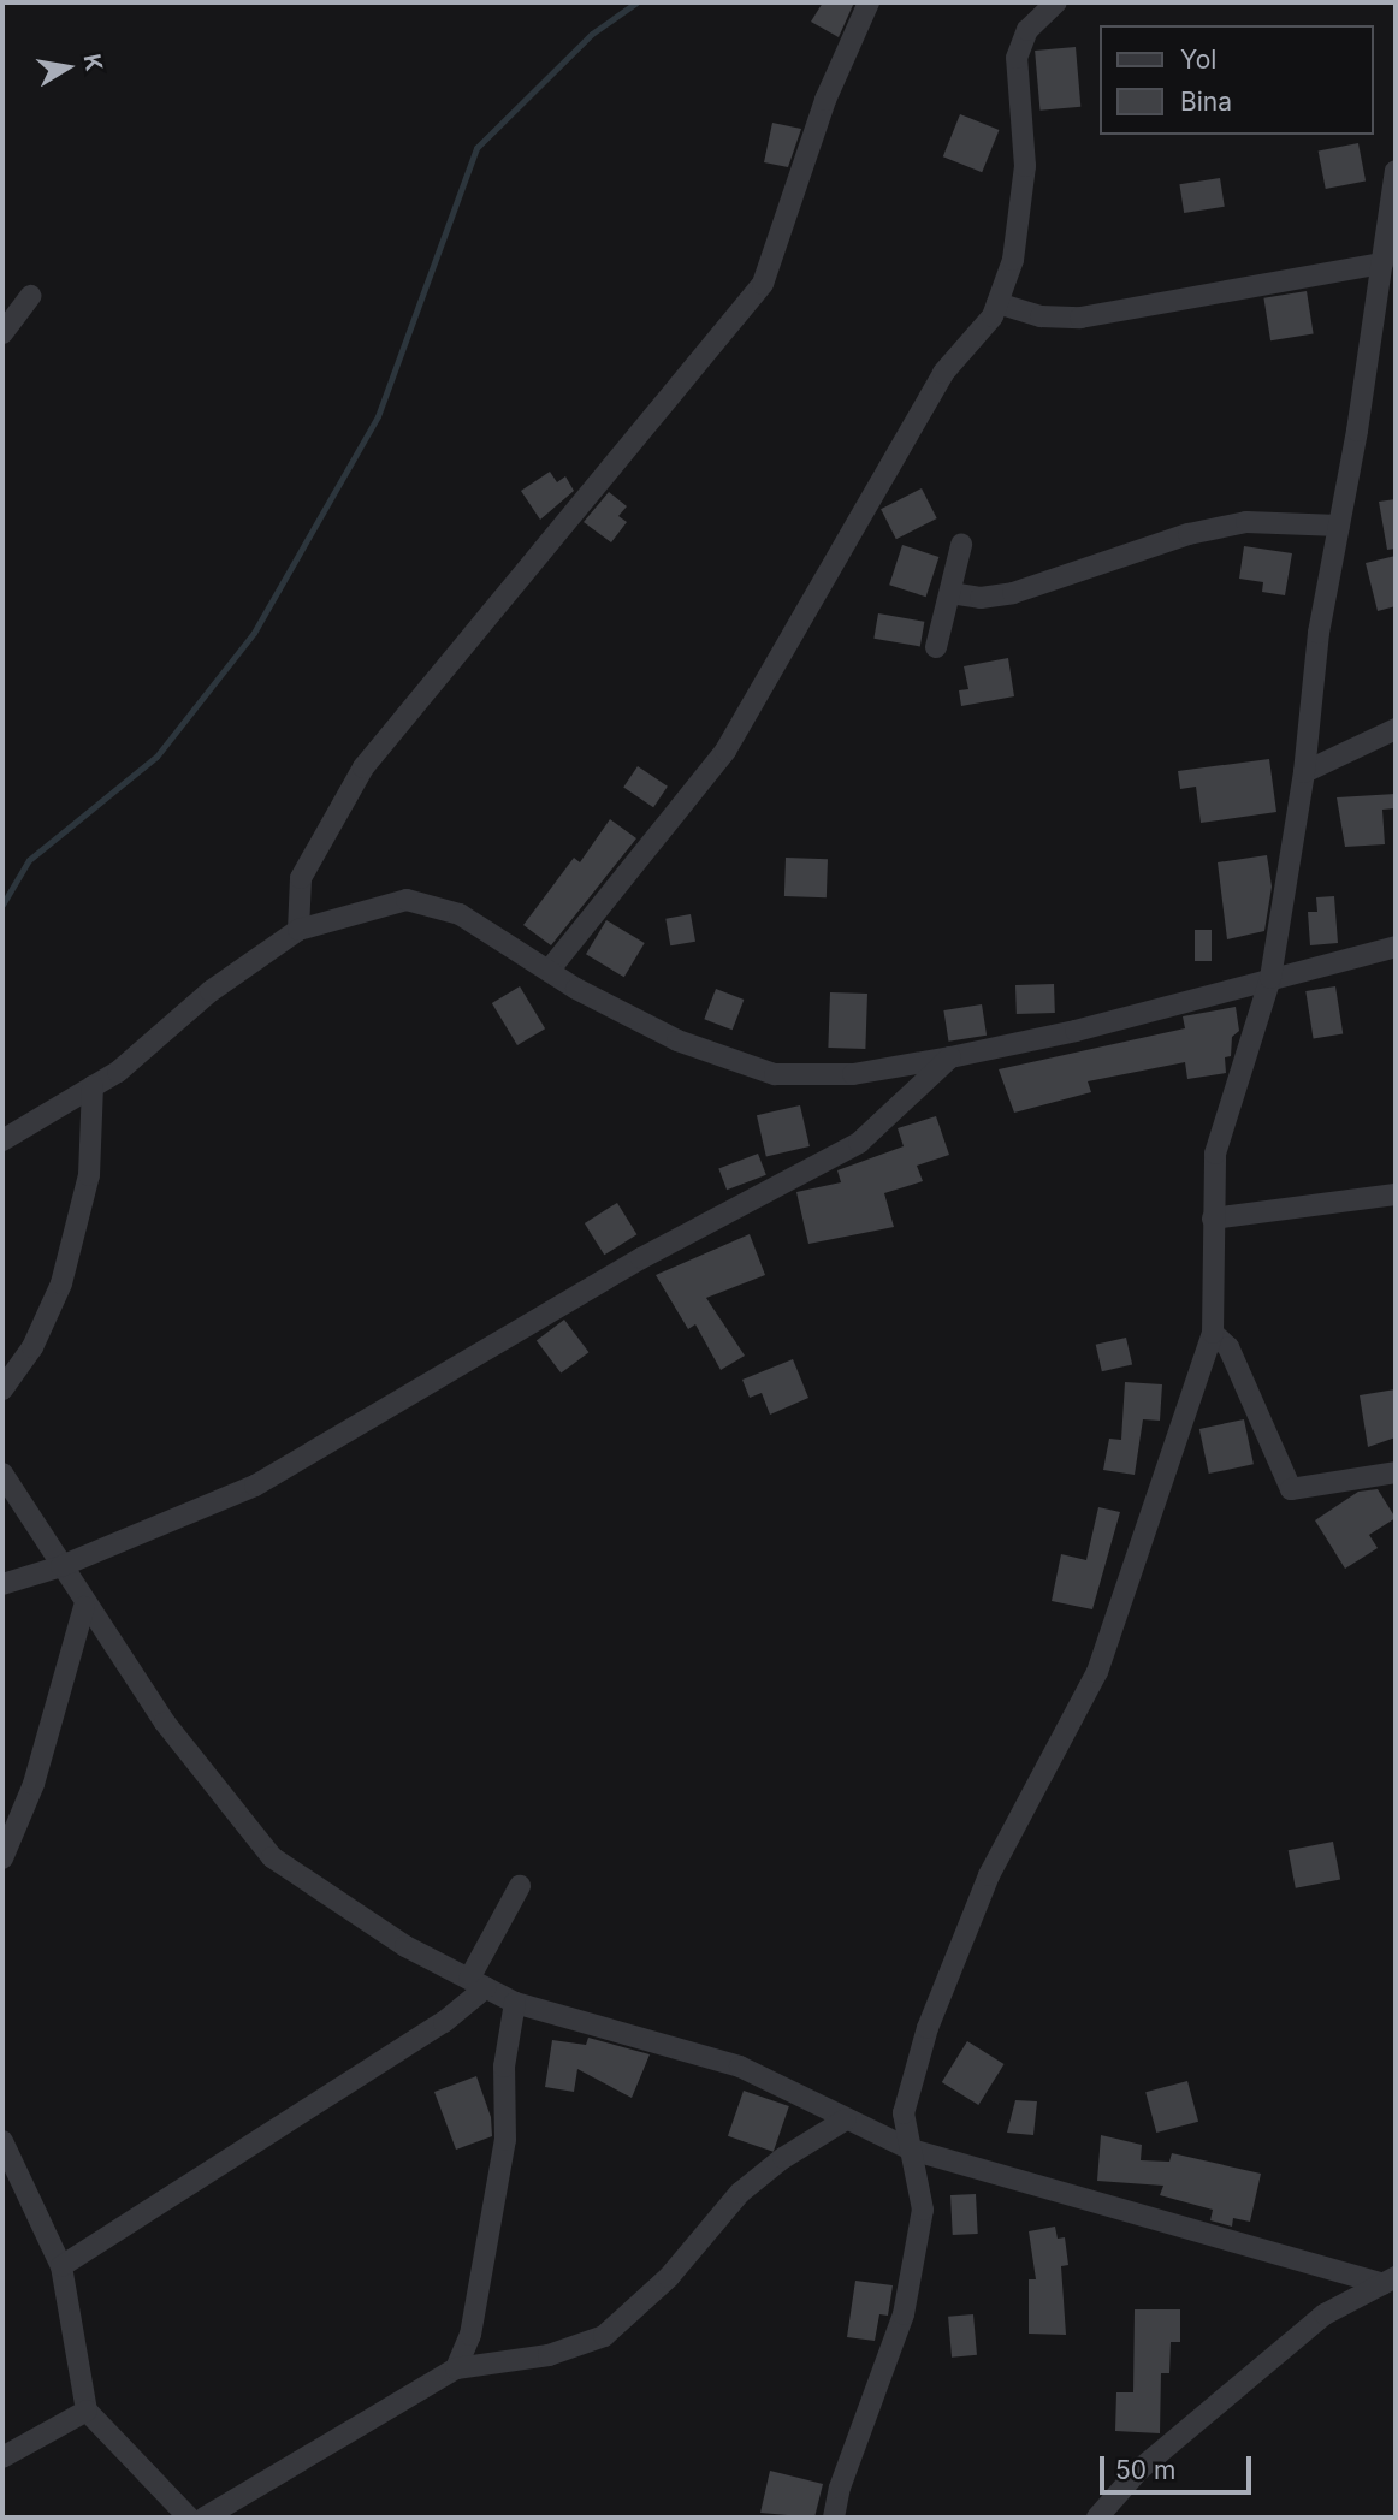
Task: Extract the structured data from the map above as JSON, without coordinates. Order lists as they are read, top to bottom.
{
  "legend": ["Yol", "Bina"],
  "scale_bar": "50 m",
  "north": "right"
}
